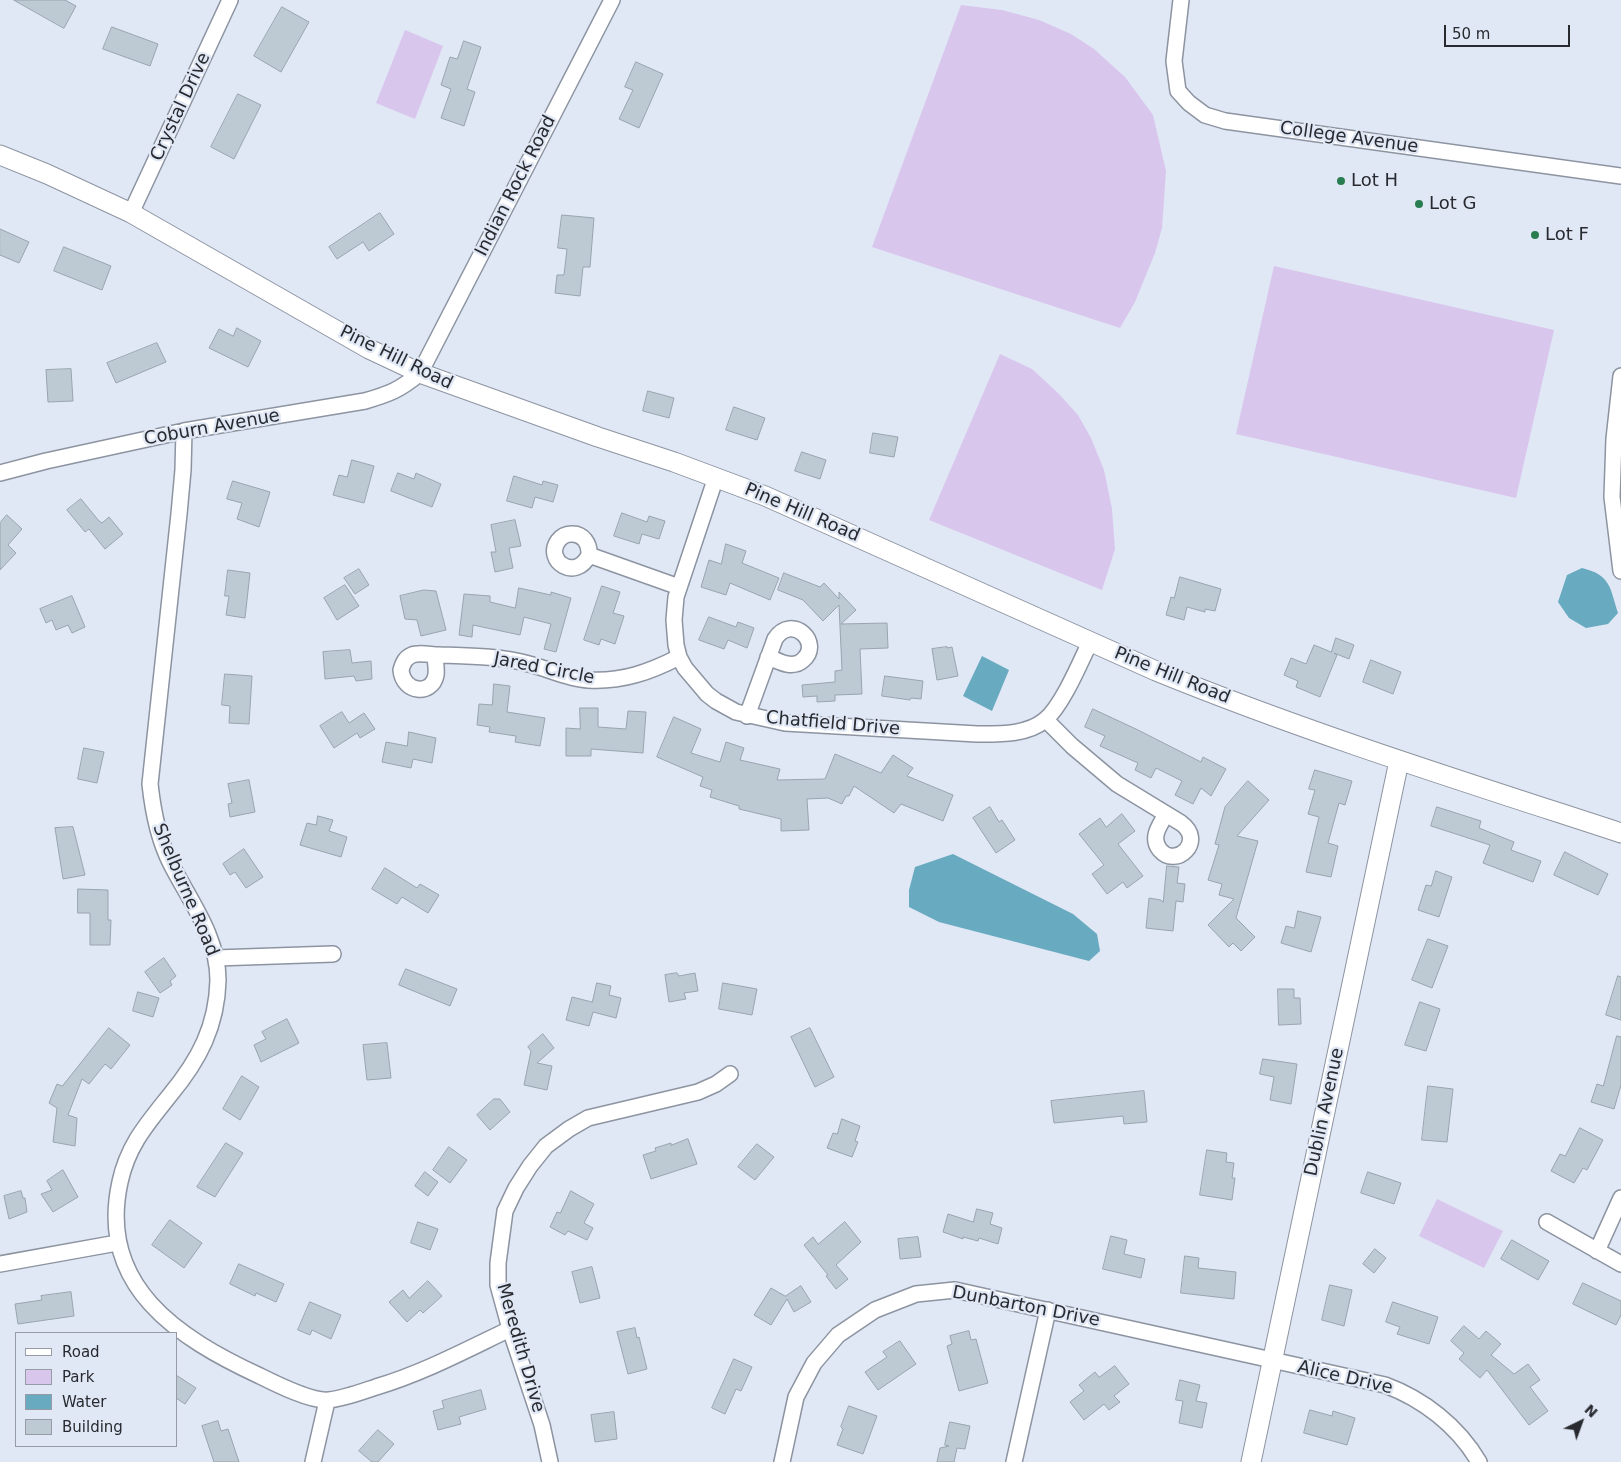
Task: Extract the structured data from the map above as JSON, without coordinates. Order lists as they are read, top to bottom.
{
  "streets": {
    "street": [
      "Crystal Drive",
      "College Avenue",
      "Indian Rock Road",
      "Pine Hill Road",
      "Coburn Avenue",
      "Jared Circle",
      "Chatfield Drive",
      "Shelburne Road",
      "Dublin Avenue",
      "Dunbarton Drive",
      "Meredith Drive",
      "Alice Drive"
    ]
  },
  "crossings": [
    ["Crystal Drive", "Pine Hill Road"],
    ["Indian Rock Road", "Pine Hill Road"],
    ["Indian Rock Road", "Coburn Avenue"],
    ["Pine Hill Road", "Coburn Avenue"],
    ["Pine Hill Road", "Chatfield Drive"],
    ["Pine Hill Road", "Dublin Avenue"],
    ["Coburn Avenue", "Shelburne Road"],
    ["Jared Circle", "Chatfield Drive"],
    ["Shelburne Road", "Meredith Drive"],
    ["Dublin Avenue", "Dunbarton Drive"],
    ["Dublin Avenue", "Alice Drive"],
    ["Dunbarton Drive", "Alice Drive"]
  ],
  "places": ["Lot H", "Lot G", "Lot F"],
  "legend": [
    "Road",
    "Park",
    "Water",
    "Building"
  ],
  "scale_bar": "50 m",
  "north": "top right"
}
